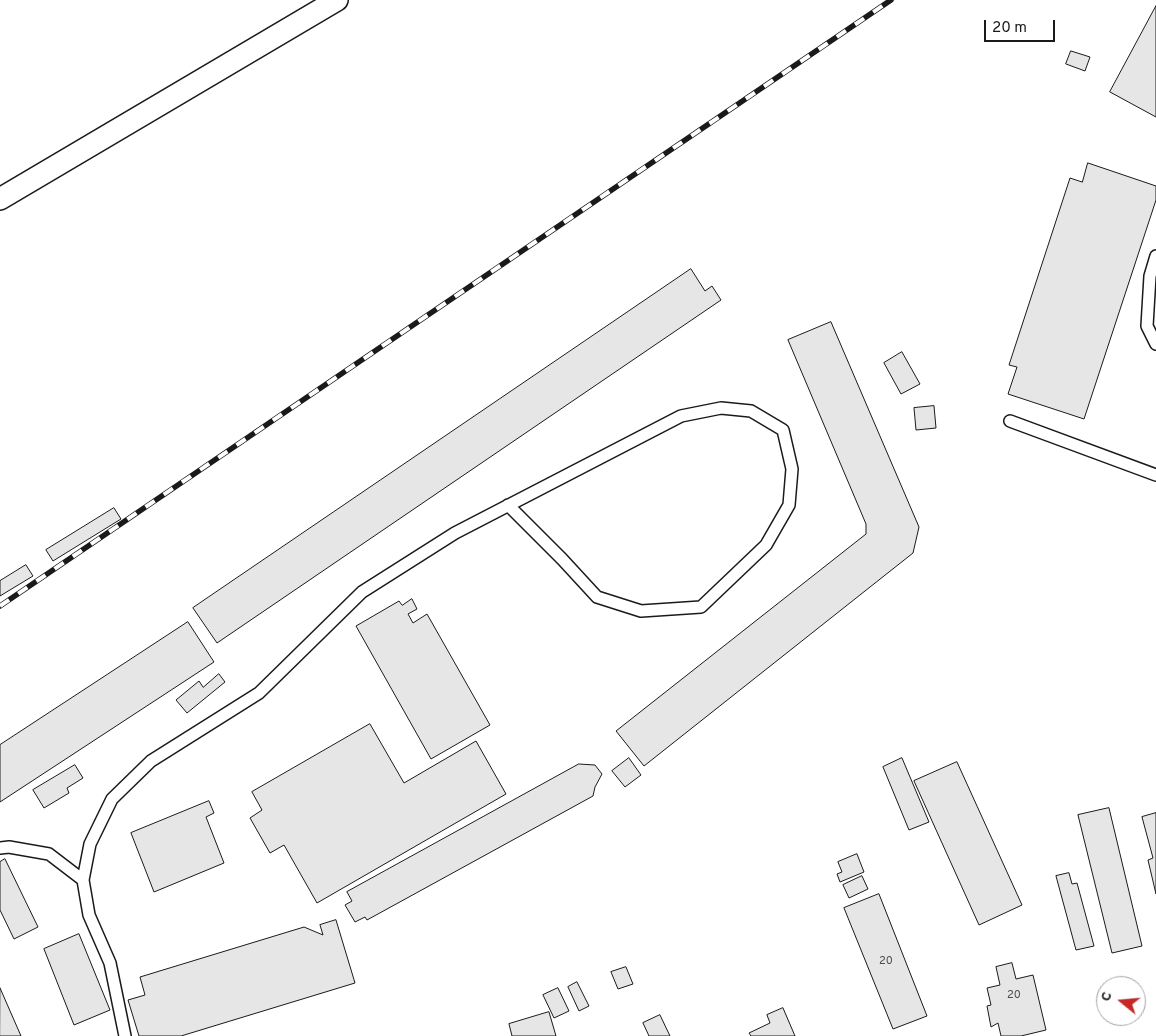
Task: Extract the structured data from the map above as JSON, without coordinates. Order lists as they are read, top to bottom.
{
  "house_numbers": ["20", "20"],
  "scale_bar": "20 m",
  "north": "left"
}
